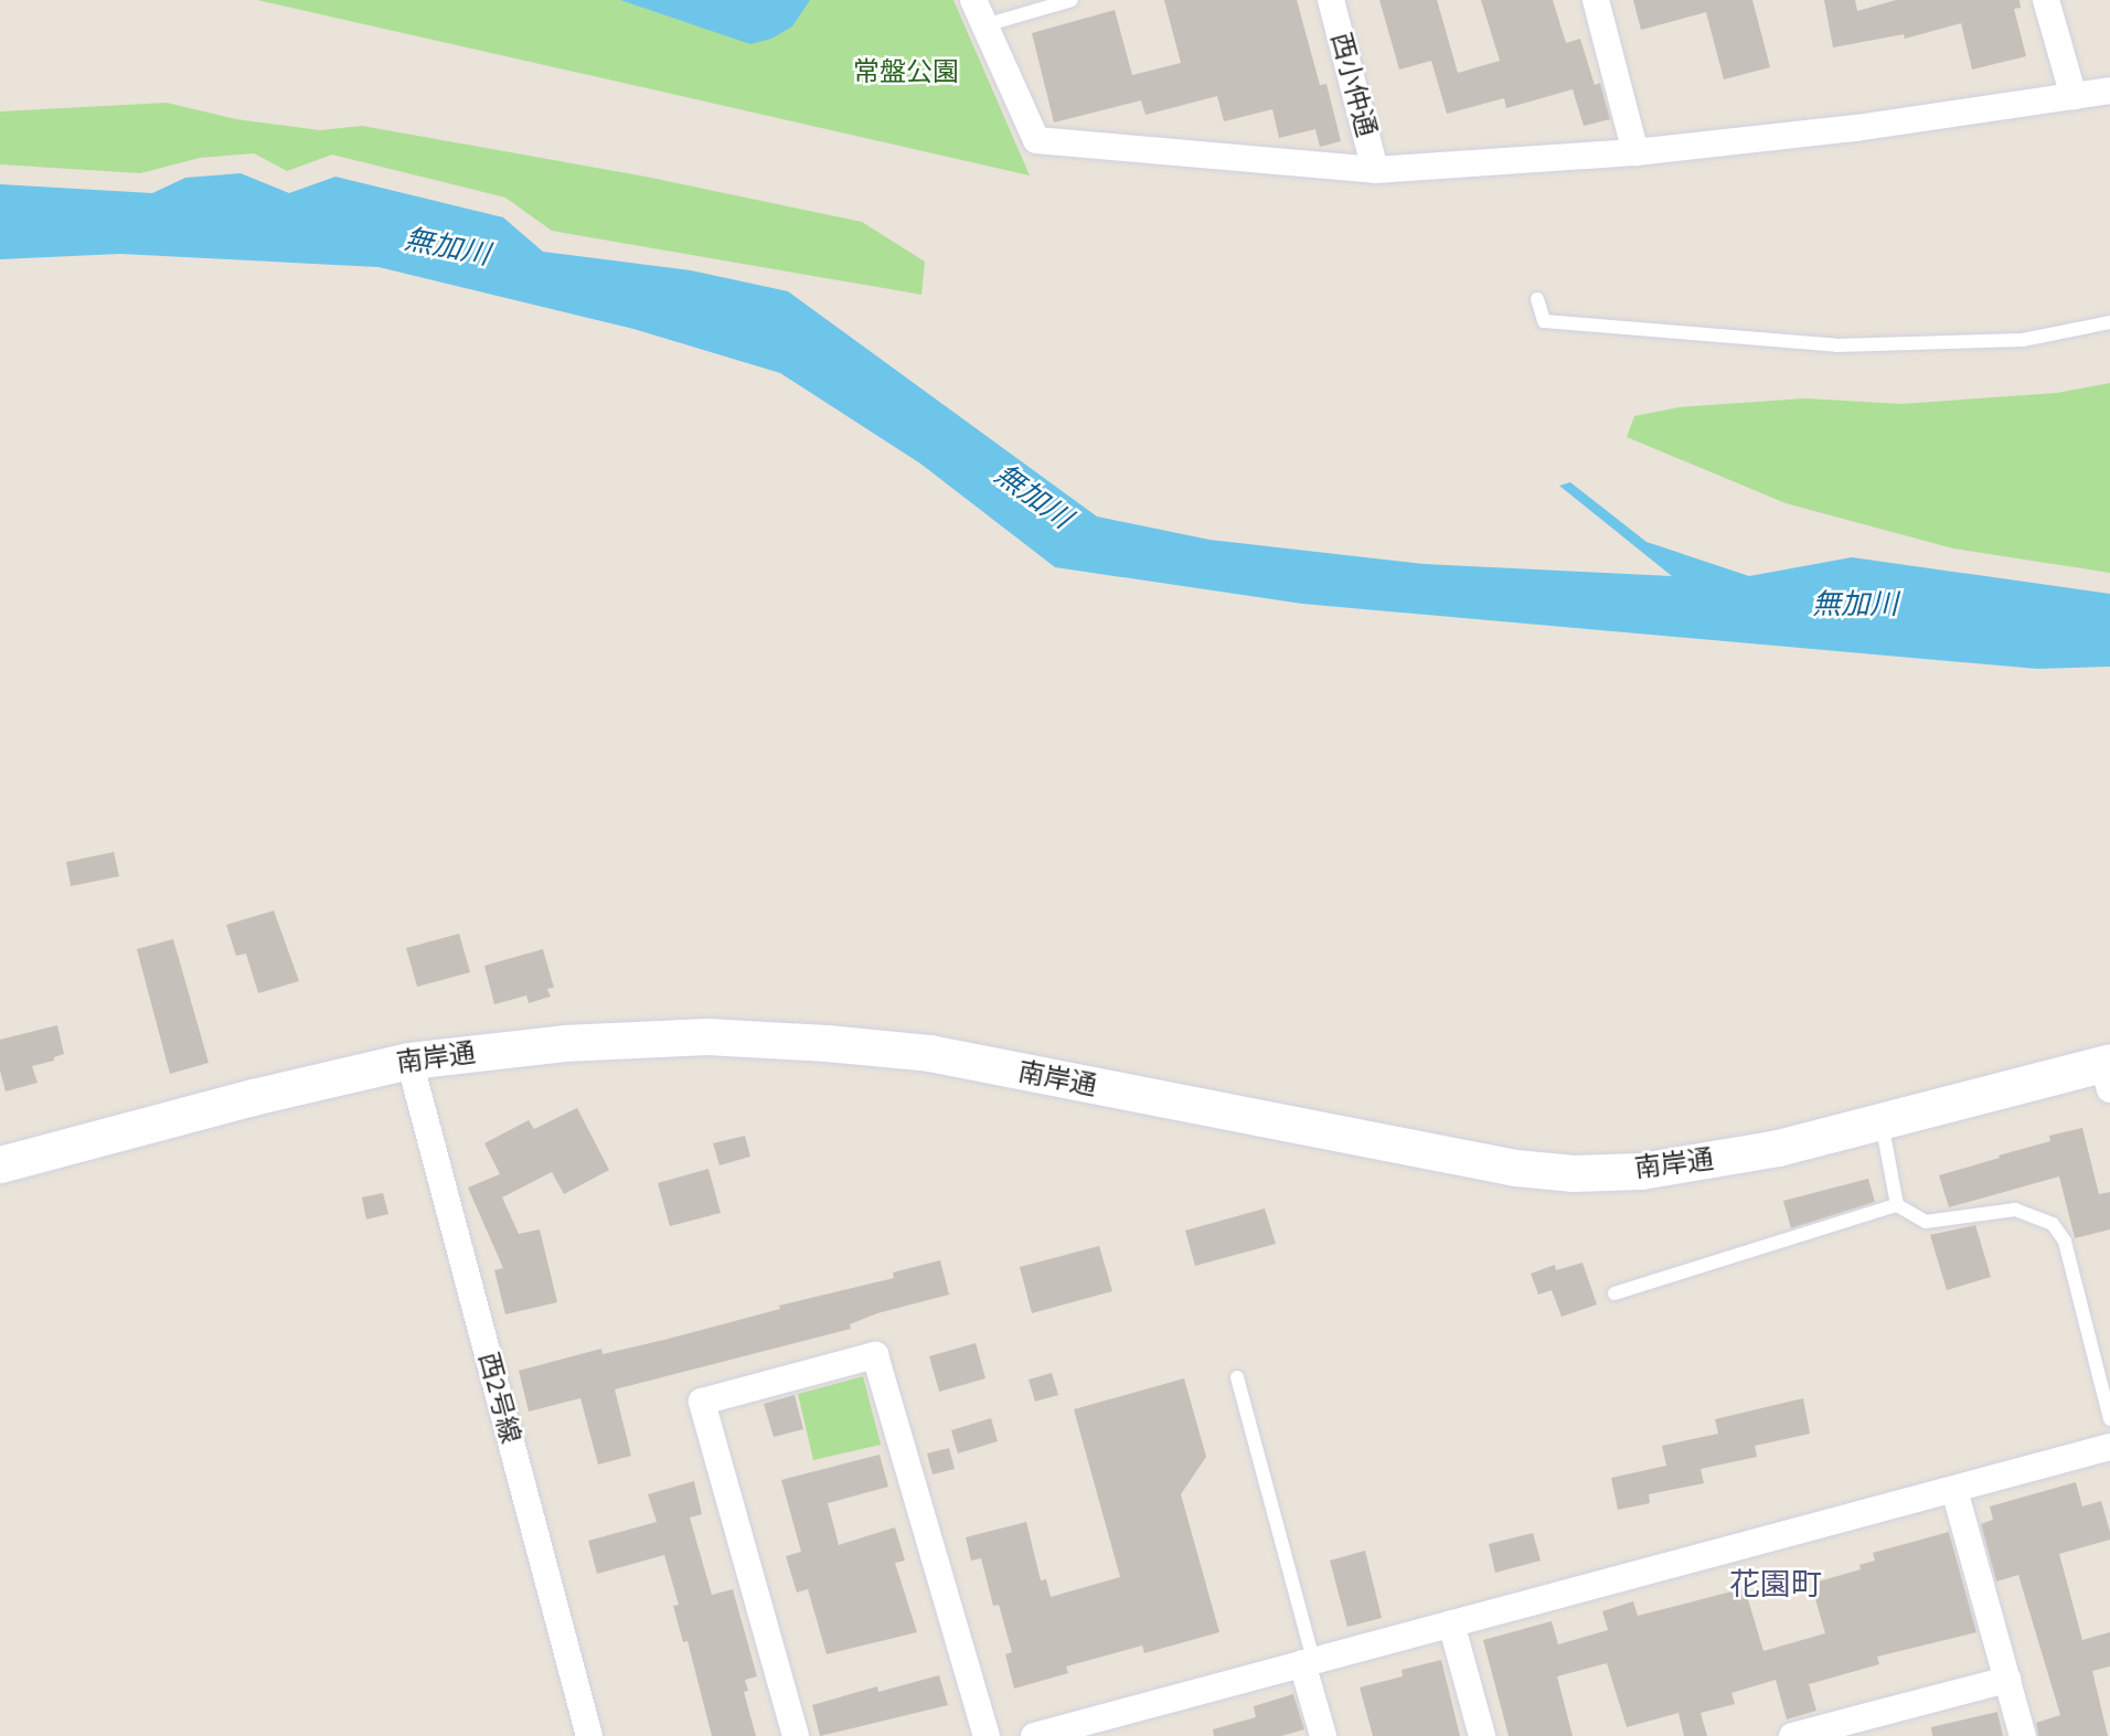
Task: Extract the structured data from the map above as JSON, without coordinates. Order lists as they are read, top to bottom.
{
  "streets": {
    "main road": ["南岸通"],
    "street": ["西小仲通", "西2号線"]
  },
  "crossings": [
    ["南岸通", "西2号線"]
  ],
  "districts": ["花園町"],
  "water": ["無加川"],
  "parks": ["常盤公園"]
}
